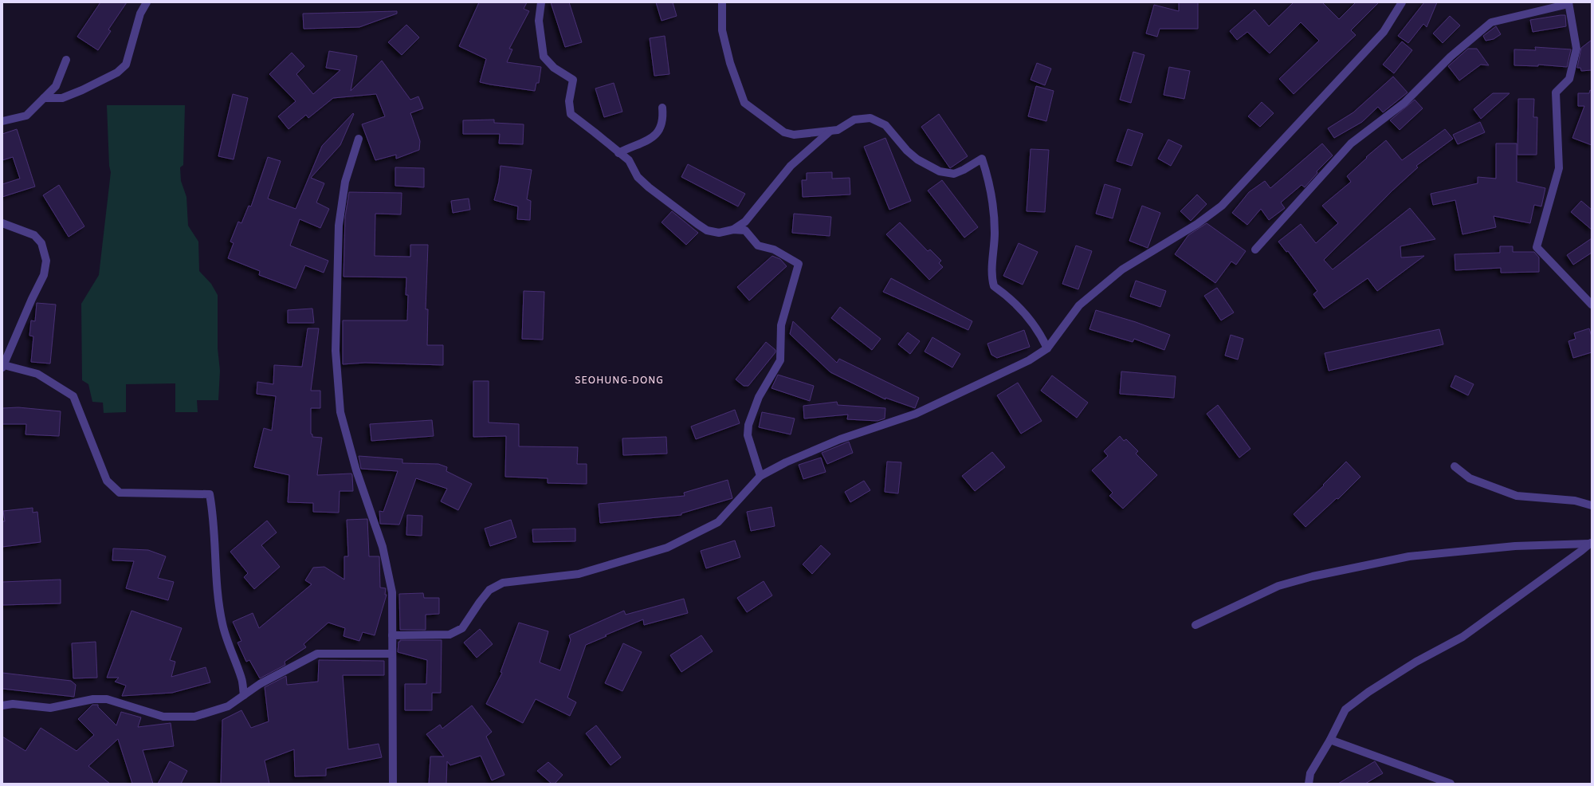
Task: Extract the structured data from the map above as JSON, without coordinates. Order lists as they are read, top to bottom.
{
  "districts": ["SEOHUNG-DONG"]
}
